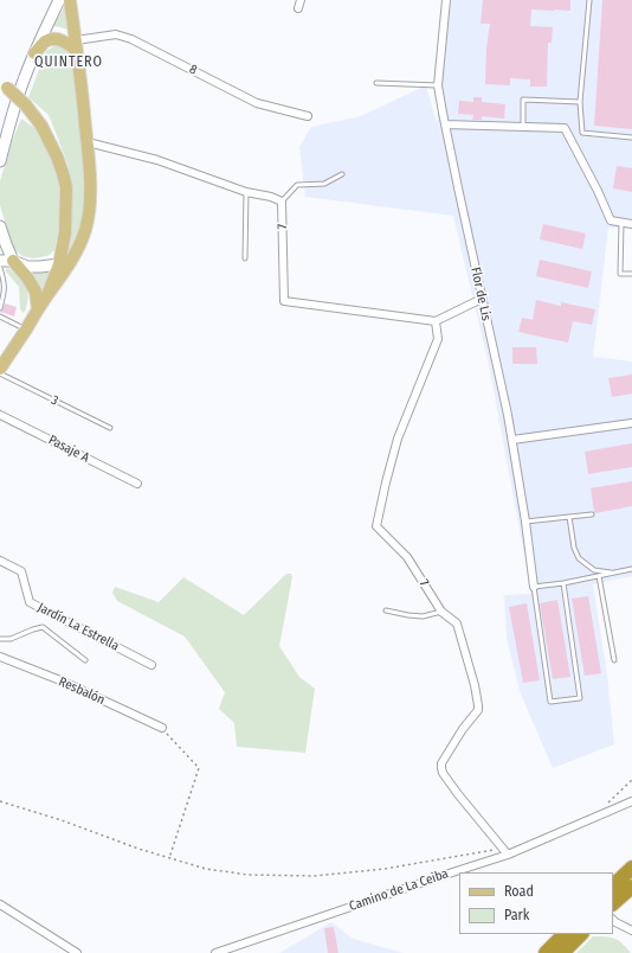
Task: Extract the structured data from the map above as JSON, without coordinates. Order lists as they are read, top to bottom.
{
  "streets": {
    "street": [
      "8",
      "7",
      "Flor de Lis",
      "Pasaje A",
      "Jardín La Estrella",
      "Resbalón",
      "Camino de La Ceiba"
    ],
    "lane": ["3"]
  },
  "districts": ["QUINTERO"],
  "legend": ["Road", "Park"]
}
